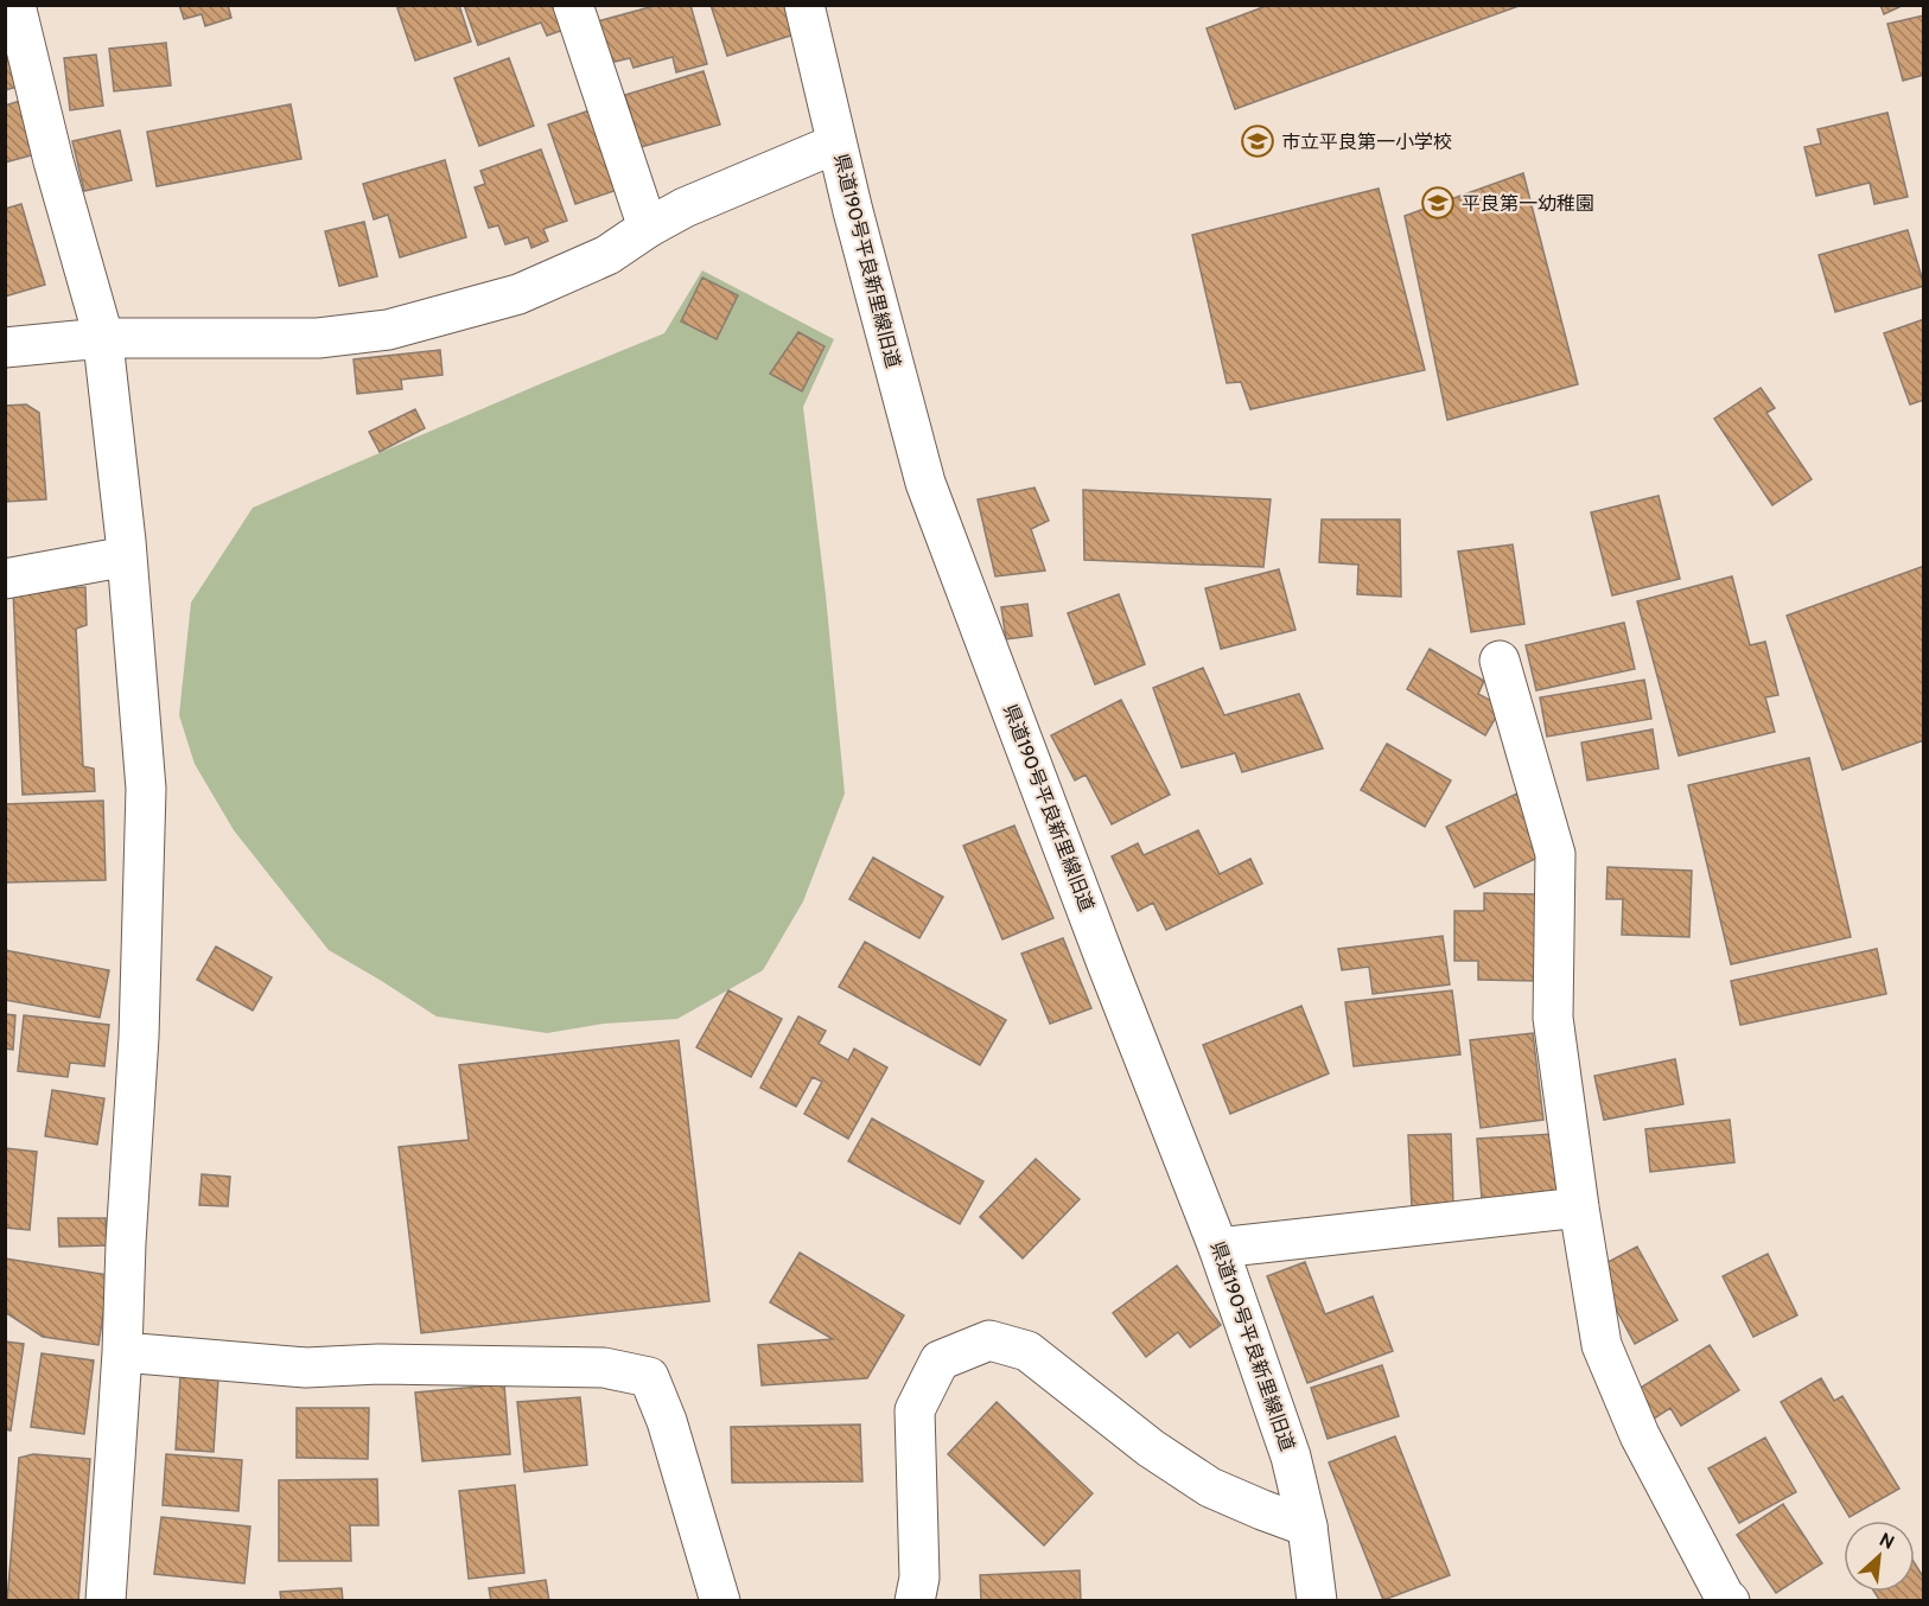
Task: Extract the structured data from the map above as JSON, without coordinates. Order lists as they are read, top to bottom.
{
  "streets": {
    "street": ["県道190号平良新里線旧道"]
  },
  "places": {
    "school or university": ["市立平良第一小学校", "平良第一幼稚園"]
  },
  "north": "top right"
}
